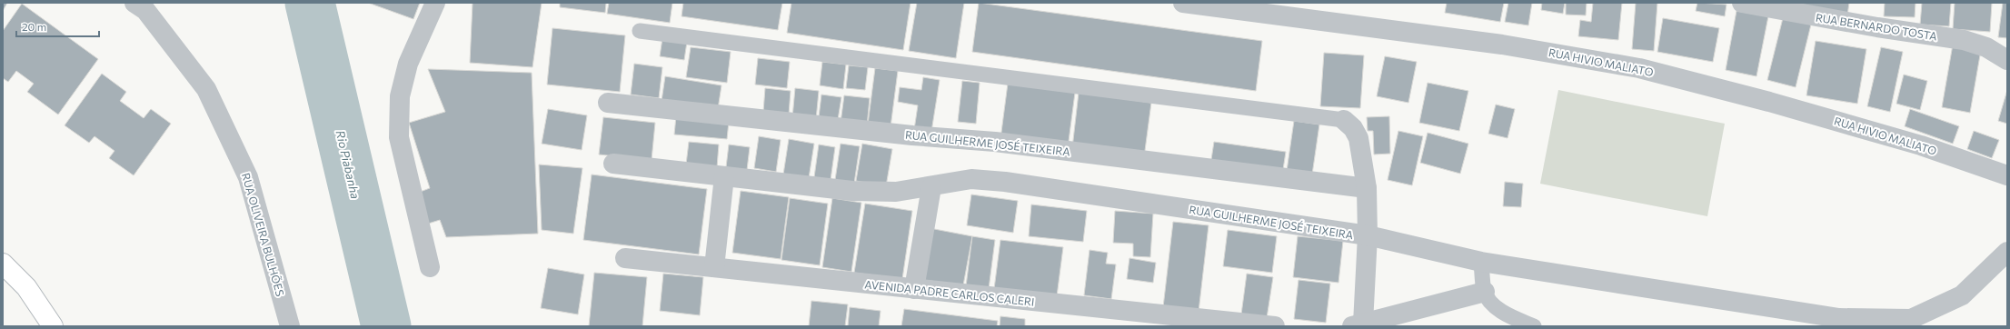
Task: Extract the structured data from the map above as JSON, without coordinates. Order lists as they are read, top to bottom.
{
  "streets": {
    "street": [
      "RUA BERNARDO TOSTA",
      "RUA HIVIO MALIATO",
      "RUA GUILHERME JOSÉ TEIXEIRA",
      "RUA OLIVEIRA BULHÕES",
      "AVENIDA PADRE CARLOS CALERI"
    ]
  },
  "water": ["Rio Piabanha"],
  "scale_bar": "20 m"
}
